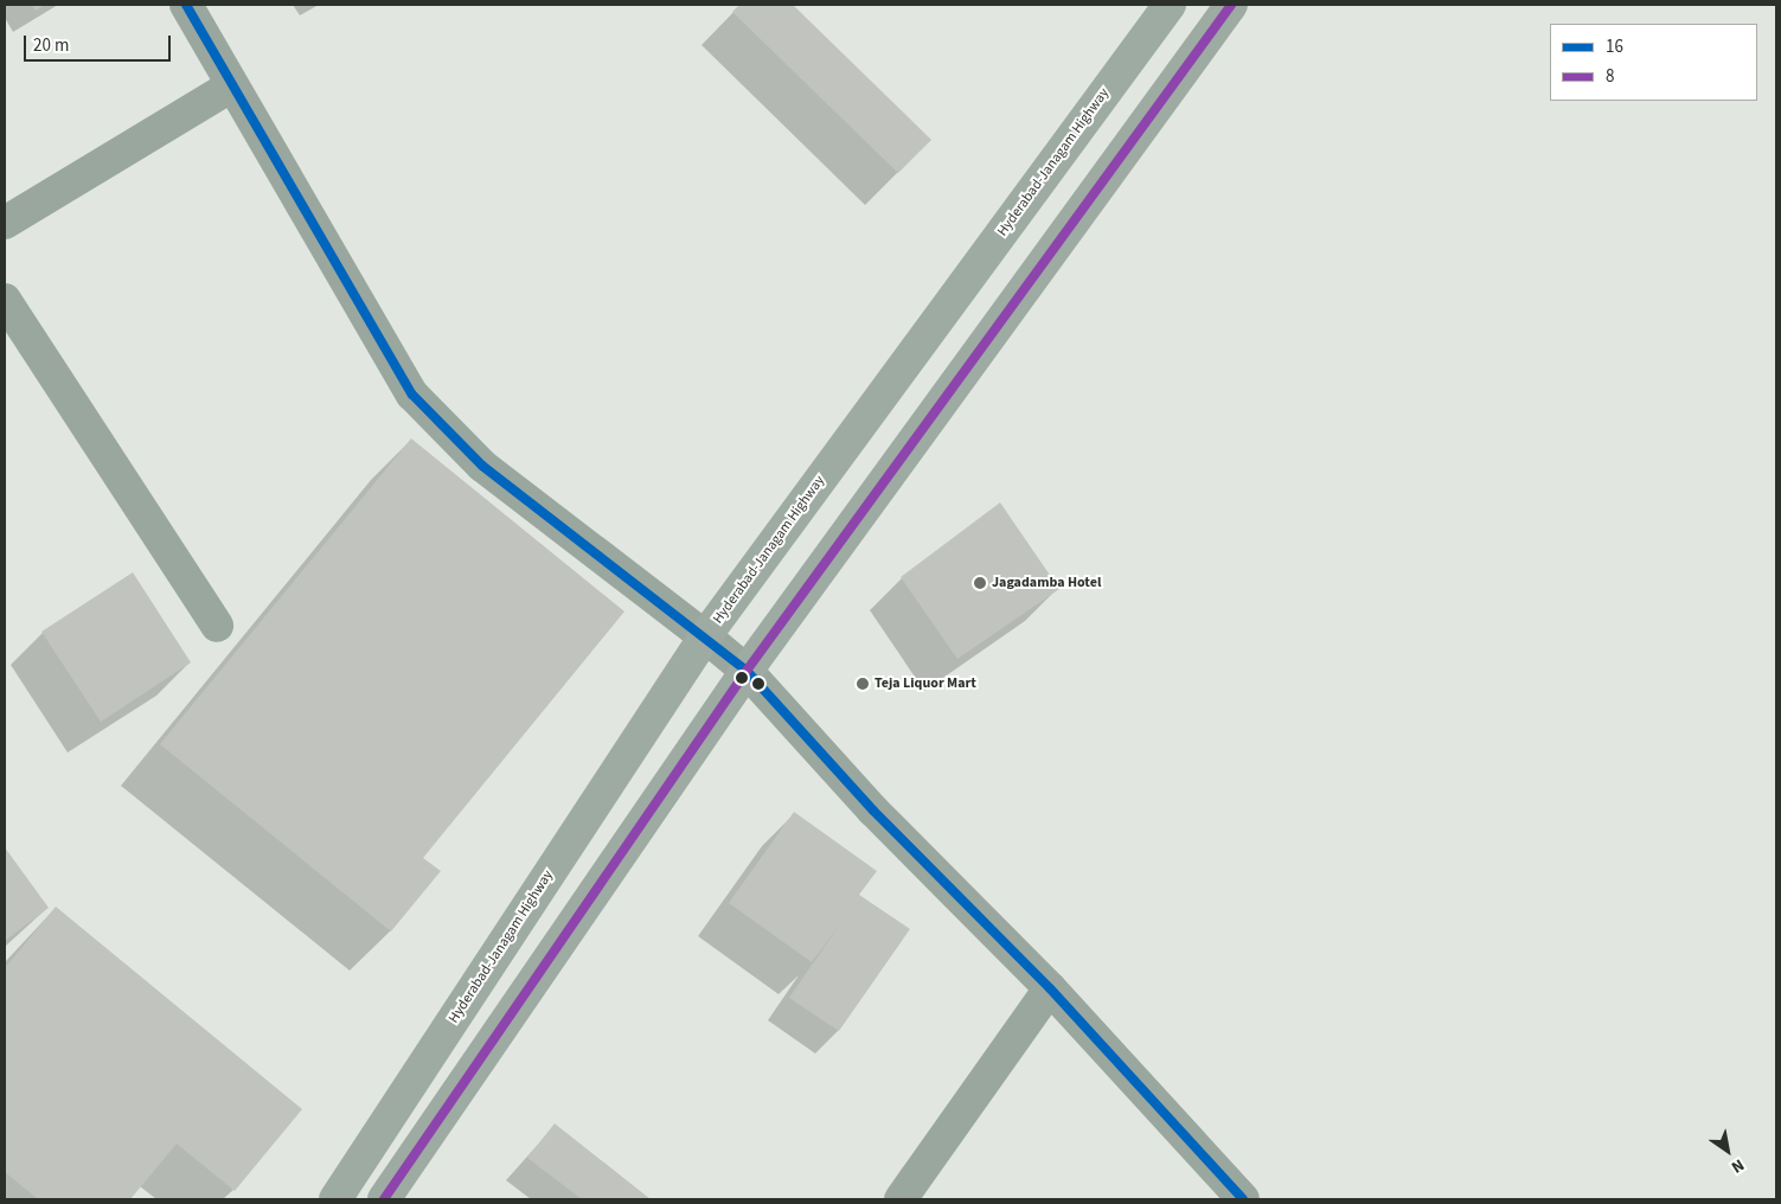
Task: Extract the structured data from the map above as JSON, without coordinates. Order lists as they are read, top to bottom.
{
  "streets": {
    "highway": ["Hyderabad-Janagam Highway"]
  },
  "places": ["Jagadamba Hotel", "Teja Liquor Mart"],
  "lines": ["transit line 16", "transit line 8"],
  "legend": ["16", "8"],
  "scale_bar": "20 m",
  "north": "bottom right"
}
